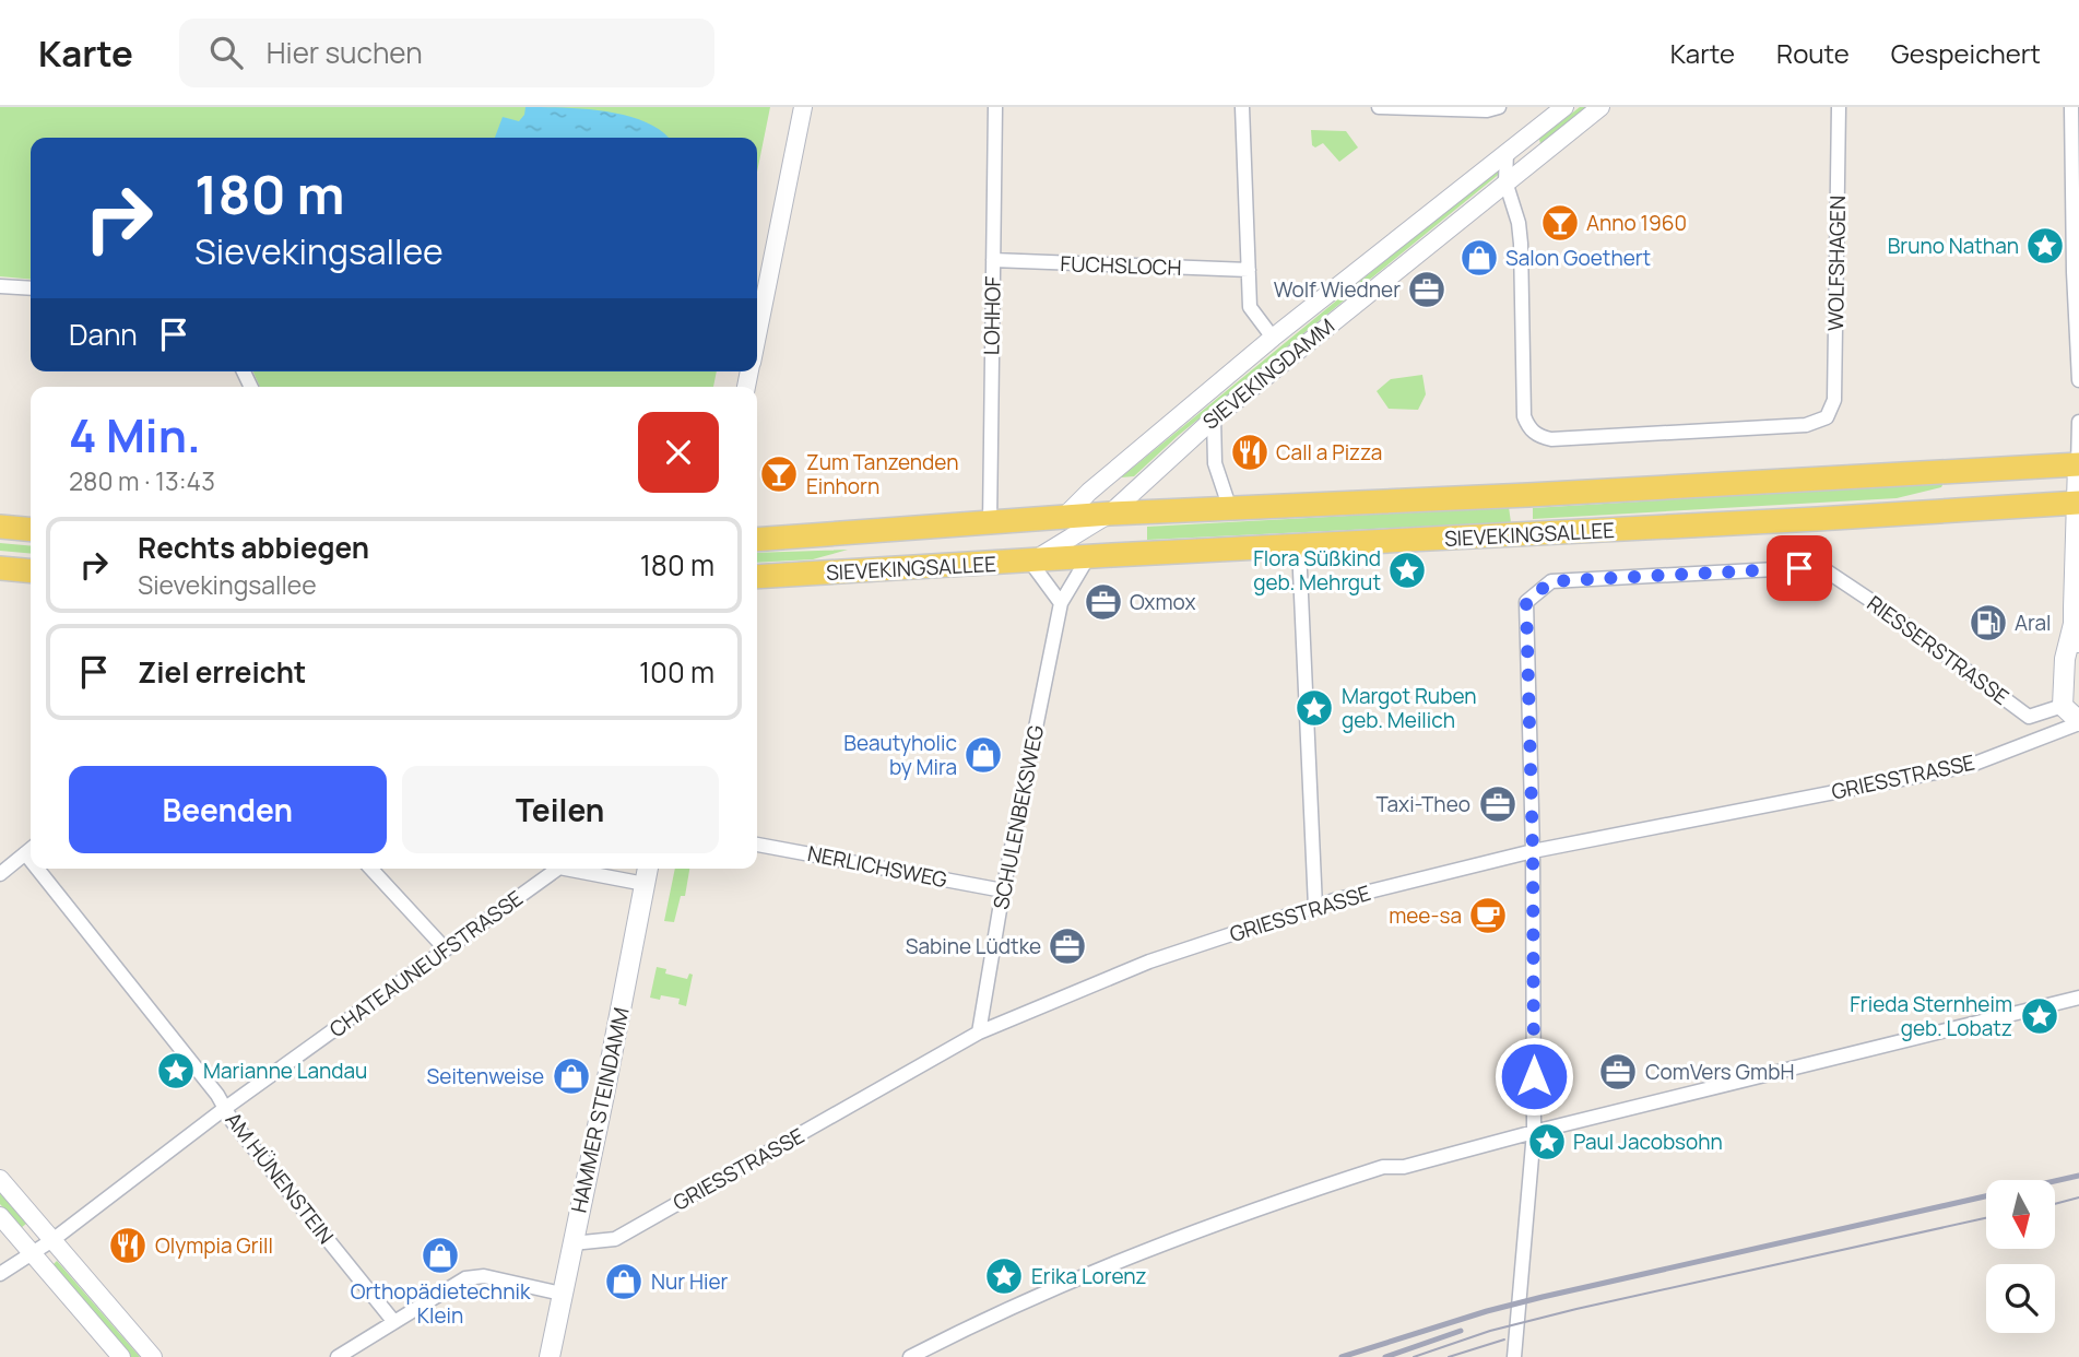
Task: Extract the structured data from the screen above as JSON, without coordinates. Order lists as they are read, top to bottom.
{
  "streets": {
    "main road": ["SIEVEKINGSALLEE", "HAMMER STEINDAMM"],
    "street": [
      "WOLFSHAGEN",
      "FUCHSLOCH",
      "LOHHOF",
      "SIEVEKINGDAMM",
      "RIESSERSTRASSE",
      "GRIESSTRASSE",
      "SCHULENBEKSWEG",
      "NERLICHSWEG",
      "CHATEAUNEUFSTRASSE",
      "AM HÜNENSTEIN"
    ]
  },
  "crossings": [
    ["WOLFSHAGEN", "SIEVEKINGDAMM"],
    ["FUCHSLOCH", "LOHHOF"],
    ["LOHHOF", "SIEVEKINGSALLEE"],
    ["SIEVEKINGDAMM", "SIEVEKINGSALLEE"],
    ["SIEVEKINGSALLEE", "SCHULENBEKSWEG"],
    ["RIESSERSTRASSE", "GRIESSTRASSE"],
    ["GRIESSTRASSE", "SCHULENBEKSWEG"],
    ["GRIESSTRASSE", "HAMMER STEINDAMM"],
    ["SCHULENBEKSWEG", "NERLICHSWEG"],
    ["CHATEAUNEUFSTRASSE", "HAMMER STEINDAMM"],
    ["CHATEAUNEUFSTRASSE", "AM HÜNENSTEIN"]
  ],
  "places": {
    "bar": ["Anno 1960", "Zum Tanzenden Einhorn"],
    "place": [
      "Bruno Nathan",
      "Flora Süßkind geb. Mehrgut",
      "Margot Ruben geb. Meilich",
      "Frieda Sternheim geb. Lobatz",
      "Marianne Landau",
      "Paul Jacobsohn",
      "Erika Lorenz"
    ],
    "shop": [
      "Salon Goethert",
      "Beautyholic by Mira",
      "Seitenweise",
      "Orthopädietechnik Klein",
      "Nur Hier"
    ],
    "office": [
      "Wolf Wiedner",
      "Oxmox",
      "Taxi-Theo",
      "Sabine Lüdtke",
      "ComVers GmbH"
    ],
    "restaurant": ["Call a Pizza", "Olympia Grill"],
    "fuel station": ["Aral"],
    "cafe": ["mee-sa"]
  },
  "north": "bottom",
  "page": {
    "header": "Karte",
    "search": "Hier suchen",
    "nav": ["Karte", "Route", "Gespeichert"],
    "turn": ["180 m", "Sievekingsallee"],
    "then": "Dann",
    "heading": ["4 Min.", "280 m · 13:43"],
    "list": [
      {
        "name": "Rechts abbiegen",
        "note": "Sievekingsallee",
        "value": "180 m"
      },
      {
        "name": "Ziel erreicht",
        "value": "100 m"
      }
    ],
    "buttons": ["Beenden", "Teilen"]
  }
}
